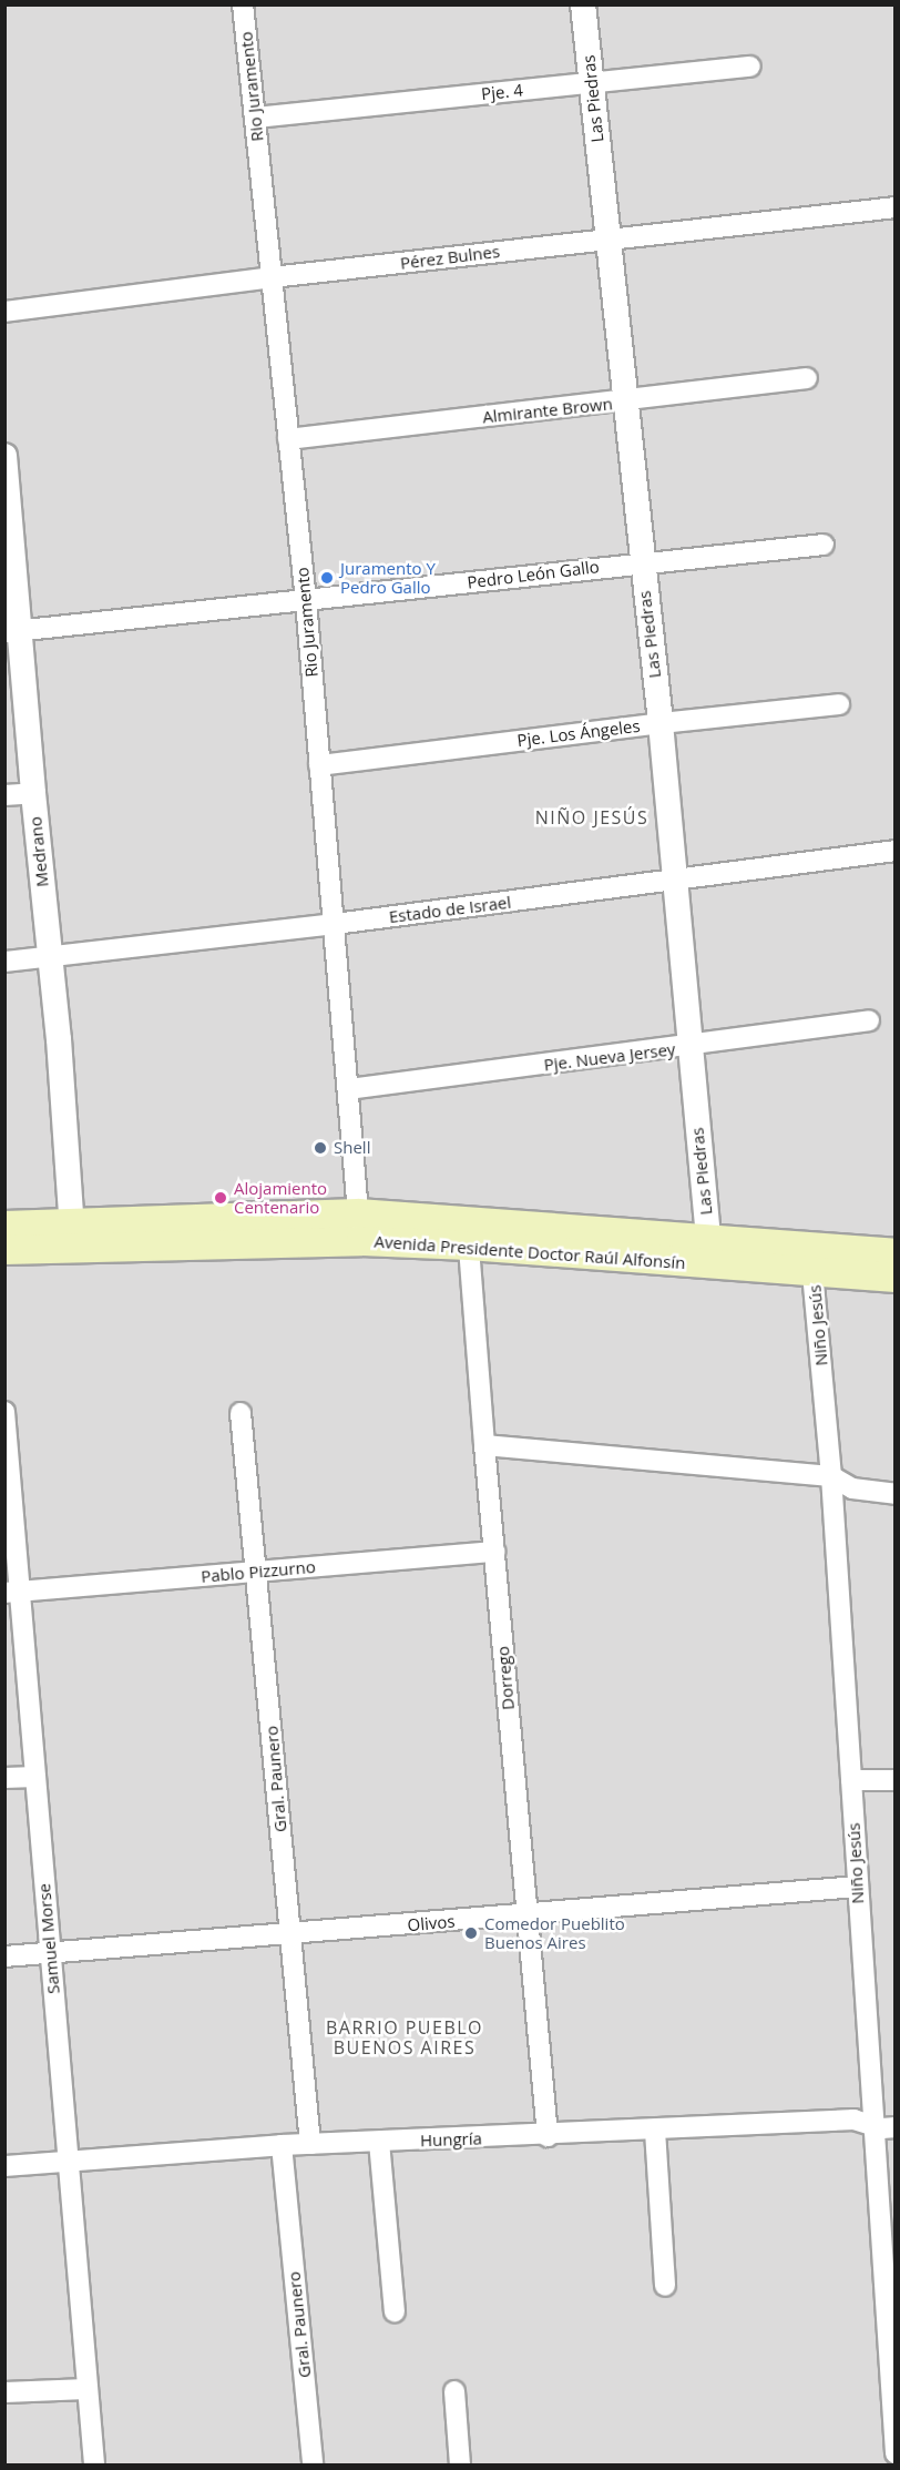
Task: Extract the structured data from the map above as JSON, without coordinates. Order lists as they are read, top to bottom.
{
  "streets": {
    "main road": ["Avenida Presidente Doctor Raúl Alfonsín"],
    "street": [
      "Rio Juramento",
      "Pje. 4",
      "Las Piedras",
      "Pérez Bulnes",
      "Almirante Brown",
      "Pedro León Gallo",
      "Pje. Los Ángeles",
      "Medrano",
      "Estado de Israel",
      "Pje. Nueva Jersey",
      "Niño Jesús",
      "Pablo Pizzurno",
      "Dorrego",
      "Gral. Paunero",
      "Olivos",
      "Samuel Morse",
      "Hungría"
    ]
  },
  "crossings": [
    ["Rio Juramento", "Pje. 4"],
    ["Rio Juramento", "Pérez Bulnes"],
    ["Rio Juramento", "Almirante Brown"],
    ["Rio Juramento", "Pedro León Gallo"],
    ["Rio Juramento", "Pje. Los Ángeles"],
    ["Rio Juramento", "Estado de Israel"],
    ["Rio Juramento", "Pje. Nueva Jersey"],
    ["Rio Juramento", "Avenida Presidente Doctor Raúl Alfonsín"],
    ["Pje. 4", "Las Piedras"],
    ["Las Piedras", "Pérez Bulnes"],
    ["Las Piedras", "Almirante Brown"],
    ["Las Piedras", "Pedro León Gallo"],
    ["Las Piedras", "Pje. Los Ángeles"],
    ["Las Piedras", "Estado de Israel"],
    ["Las Piedras", "Pje. Nueva Jersey"],
    ["Las Piedras", "Avenida Presidente Doctor Raúl Alfonsín"],
    ["Pedro León Gallo", "Medrano"],
    ["Medrano", "Estado de Israel"],
    ["Medrano", "Avenida Presidente Doctor Raúl Alfonsín"],
    ["Avenida Presidente Doctor Raúl Alfonsín", "Niño Jesús"],
    ["Avenida Presidente Doctor Raúl Alfonsín", "Dorrego"],
    ["Niño Jesús", "Olivos"],
    ["Niño Jesús", "Hungría"],
    ["Pablo Pizzurno", "Dorrego"],
    ["Pablo Pizzurno", "Gral. Paunero"],
    ["Pablo Pizzurno", "Samuel Morse"],
    ["Dorrego", "Olivos"],
    ["Dorrego", "Hungría"],
    ["Gral. Paunero", "Olivos"],
    ["Gral. Paunero", "Hungría"],
    ["Olivos", "Samuel Morse"],
    ["Samuel Morse", "Hungría"]
  ],
  "districts": ["NIÑO JESÚS", "BARRIO PUEBLO BUENOS AIRES"],
  "places": [
    "Juramento Y Pedro Gallo",
    "Shell",
    "Alojamiento Centenario",
    "Comedor Pueblito Buenos Aires"
  ]
}
